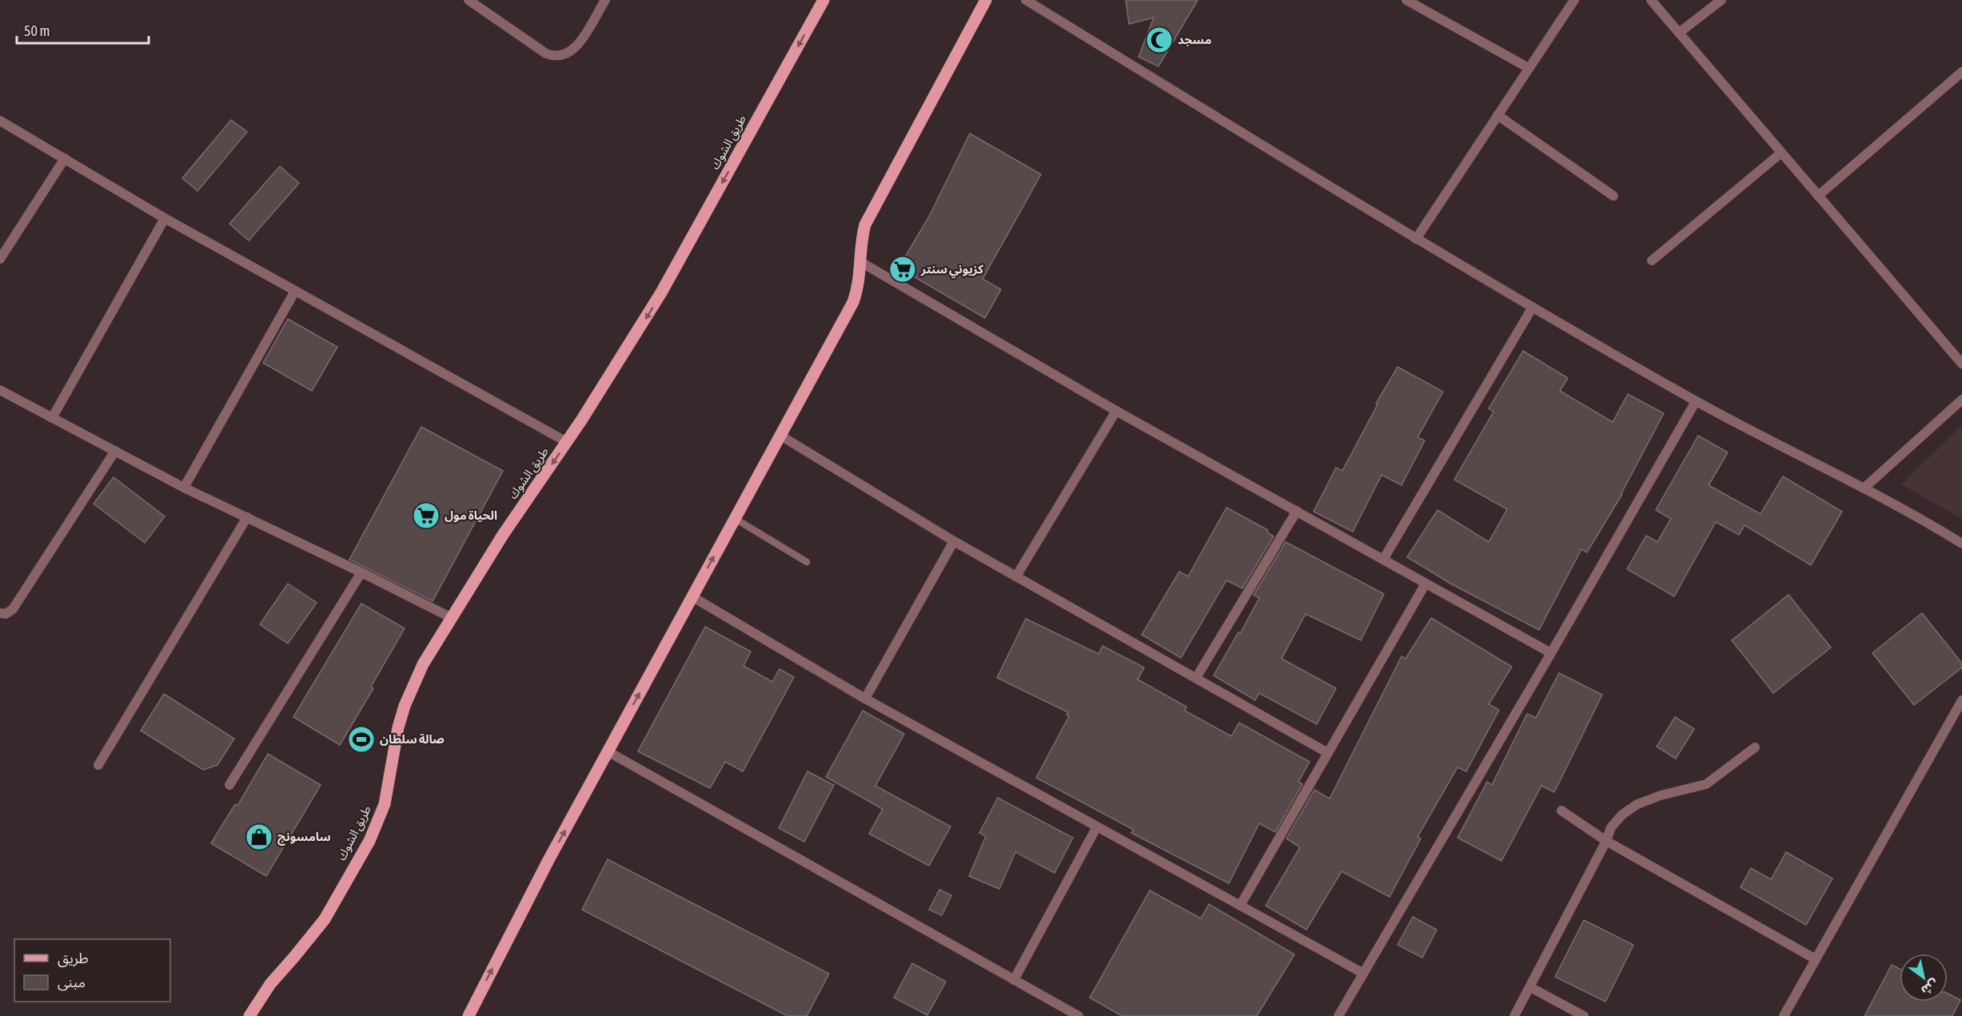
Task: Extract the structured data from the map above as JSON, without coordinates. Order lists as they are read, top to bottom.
{
  "streets": {
    "main road": ["طريق الشوك"]
  },
  "one_way": ["طريق الشوك"],
  "places": {
    "mosque": ["مسجد"],
    "supermarket": ["كزيوني سنتر", "الحياة مول"],
    "sports": ["صالة سلطان"],
    "shop": ["سامسونج"]
  },
  "legend": ["طريق", "مبنى"],
  "scale_bar": "50 m",
  "north": "bottom right"
}
